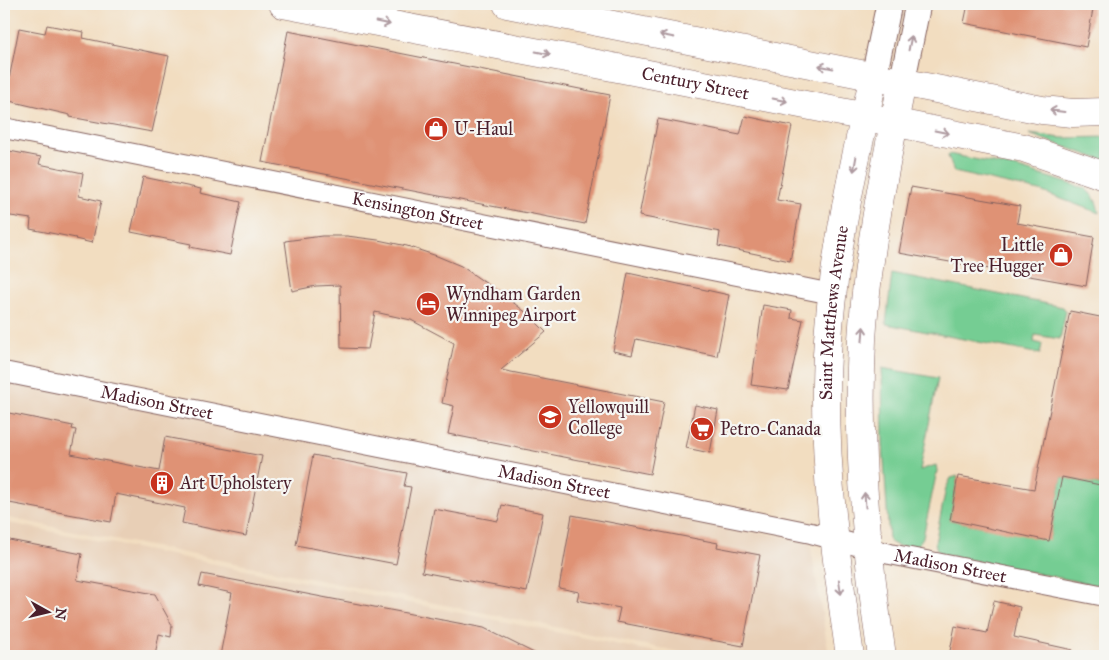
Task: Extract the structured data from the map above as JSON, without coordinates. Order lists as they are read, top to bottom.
{
  "streets": {
    "main road": ["Century Street", "Saint Matthews Avenue"],
    "street": ["Kensington Street", "Madison Street"]
  },
  "crossings": [
    ["Century Street", "Saint Matthews Avenue"],
    ["Kensington Street", "Saint Matthews Avenue"],
    ["Saint Matthews Avenue", "Madison Street"]
  ],
  "places": {
    "shop": ["U-Haul", "Little Tree Hugger"],
    "hotel": ["Wyndham Garden Winnipeg Airport"],
    "school or university": ["Yellowquill College"],
    "supermarket": ["Petro-Canada"],
    "building": ["Art Upholstery"]
  },
  "north": "right"
}
